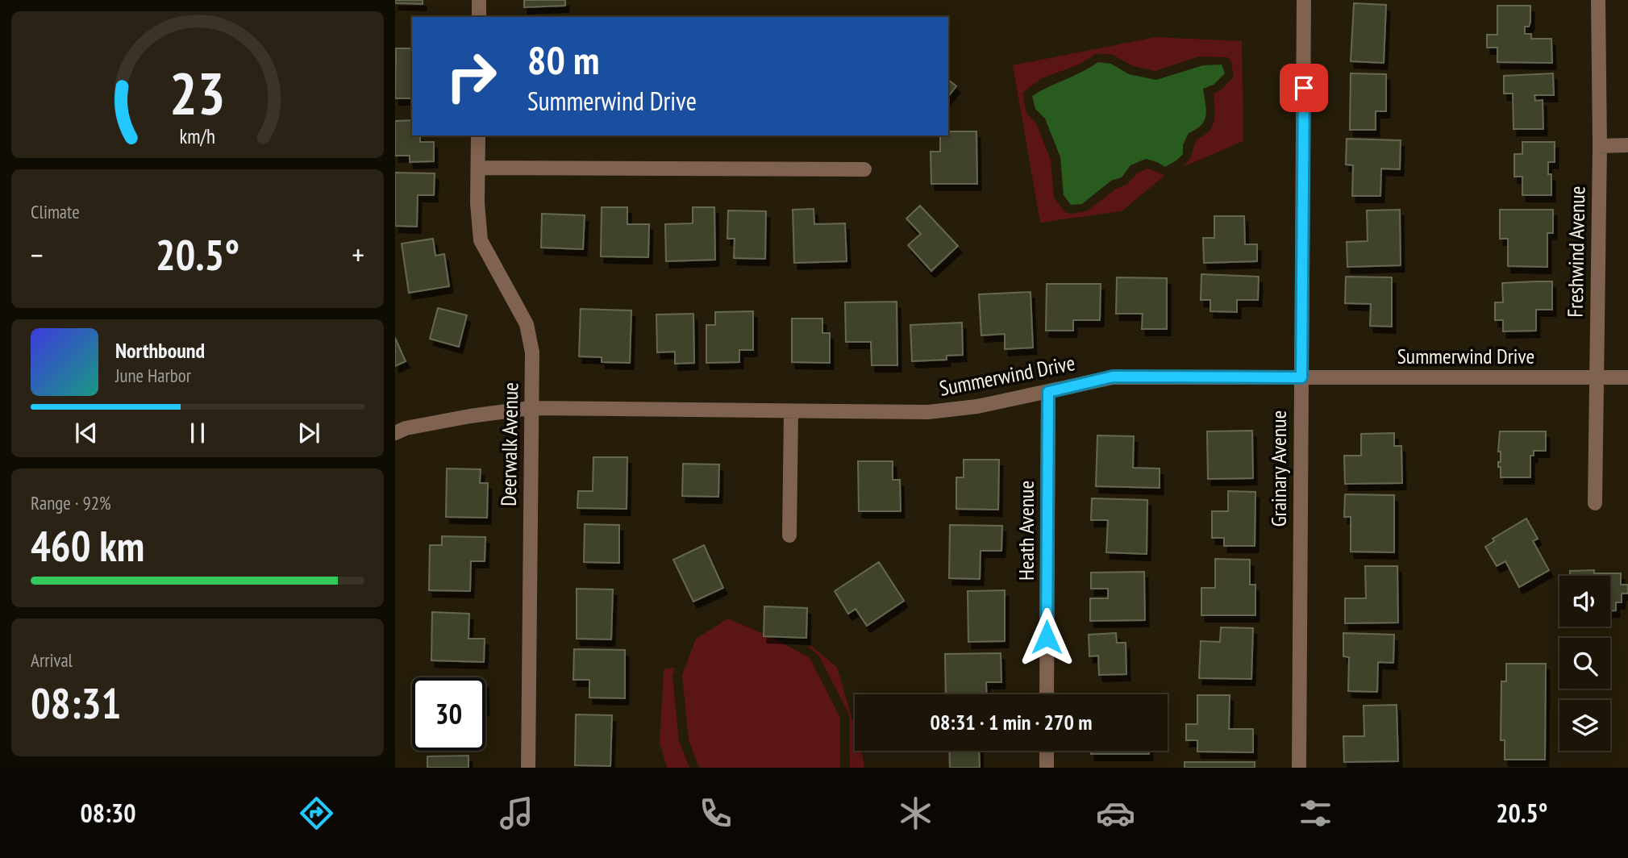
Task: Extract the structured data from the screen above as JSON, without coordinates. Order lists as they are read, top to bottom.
{
  "streets": {
    "street": [
      "Freshwind Avenue",
      "Summerwind Drive",
      "Deerwalk Avenue",
      "Grainary Avenue",
      "Heath Avenue"
    ]
  },
  "crossings": [
    ["Freshwind Avenue", "Summerwind Drive"],
    ["Summerwind Drive", "Deerwalk Avenue"],
    ["Summerwind Drive", "Grainary Avenue"],
    ["Summerwind Drive", "Heath Avenue"]
  ],
  "page": {
    "turn": ["80 m", "Summerwind Drive"],
    "tile": [
      "Climate",
      ["Range · 92%", "460 km"],
      ["Arrival", "08:31"]
    ],
    "heat": ["−", "20.5°", "+"],
    "song": ["Northbound", "June Harbor"],
    "limit": "30",
    "trip": "08:31 · 1 min · 270 m",
    "tabs": ["08:30", "20.5°"],
    "gauge": ["23", "km/h"]
  }
}
